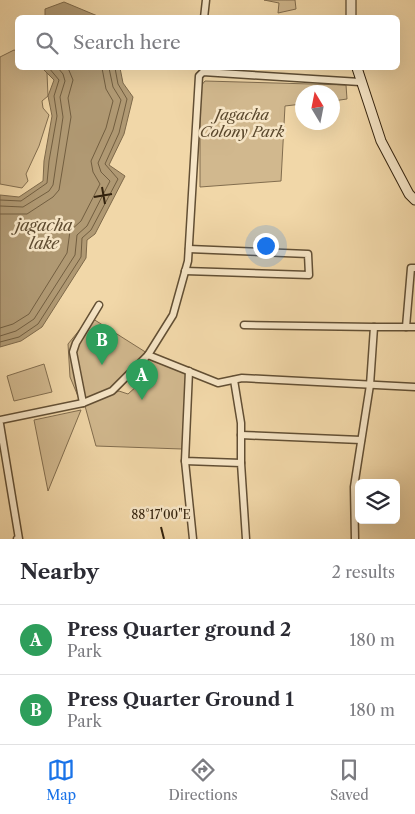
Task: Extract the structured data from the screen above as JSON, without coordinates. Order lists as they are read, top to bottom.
{
  "water": ["jagacha lake"],
  "parks": ["Jagacha Colony Park"],
  "north": "top",
  "page": {
    "search": "Search here",
    "pins": ["B", "A"],
    "heading": ["Nearby", "2 results"],
    "list": [
      {
        "mark": "A",
        "name": "Press Quarter ground 2",
        "note": "Park",
        "value": "180 m"
      },
      {
        "mark": "B",
        "name": "Press Quarter Ground 1",
        "note": "Park",
        "value": "180 m"
      }
    ],
    "nav": ["Map", "Directions", "Saved"]
  },
  "coordinates": ["88°17'00\"E"]
}
